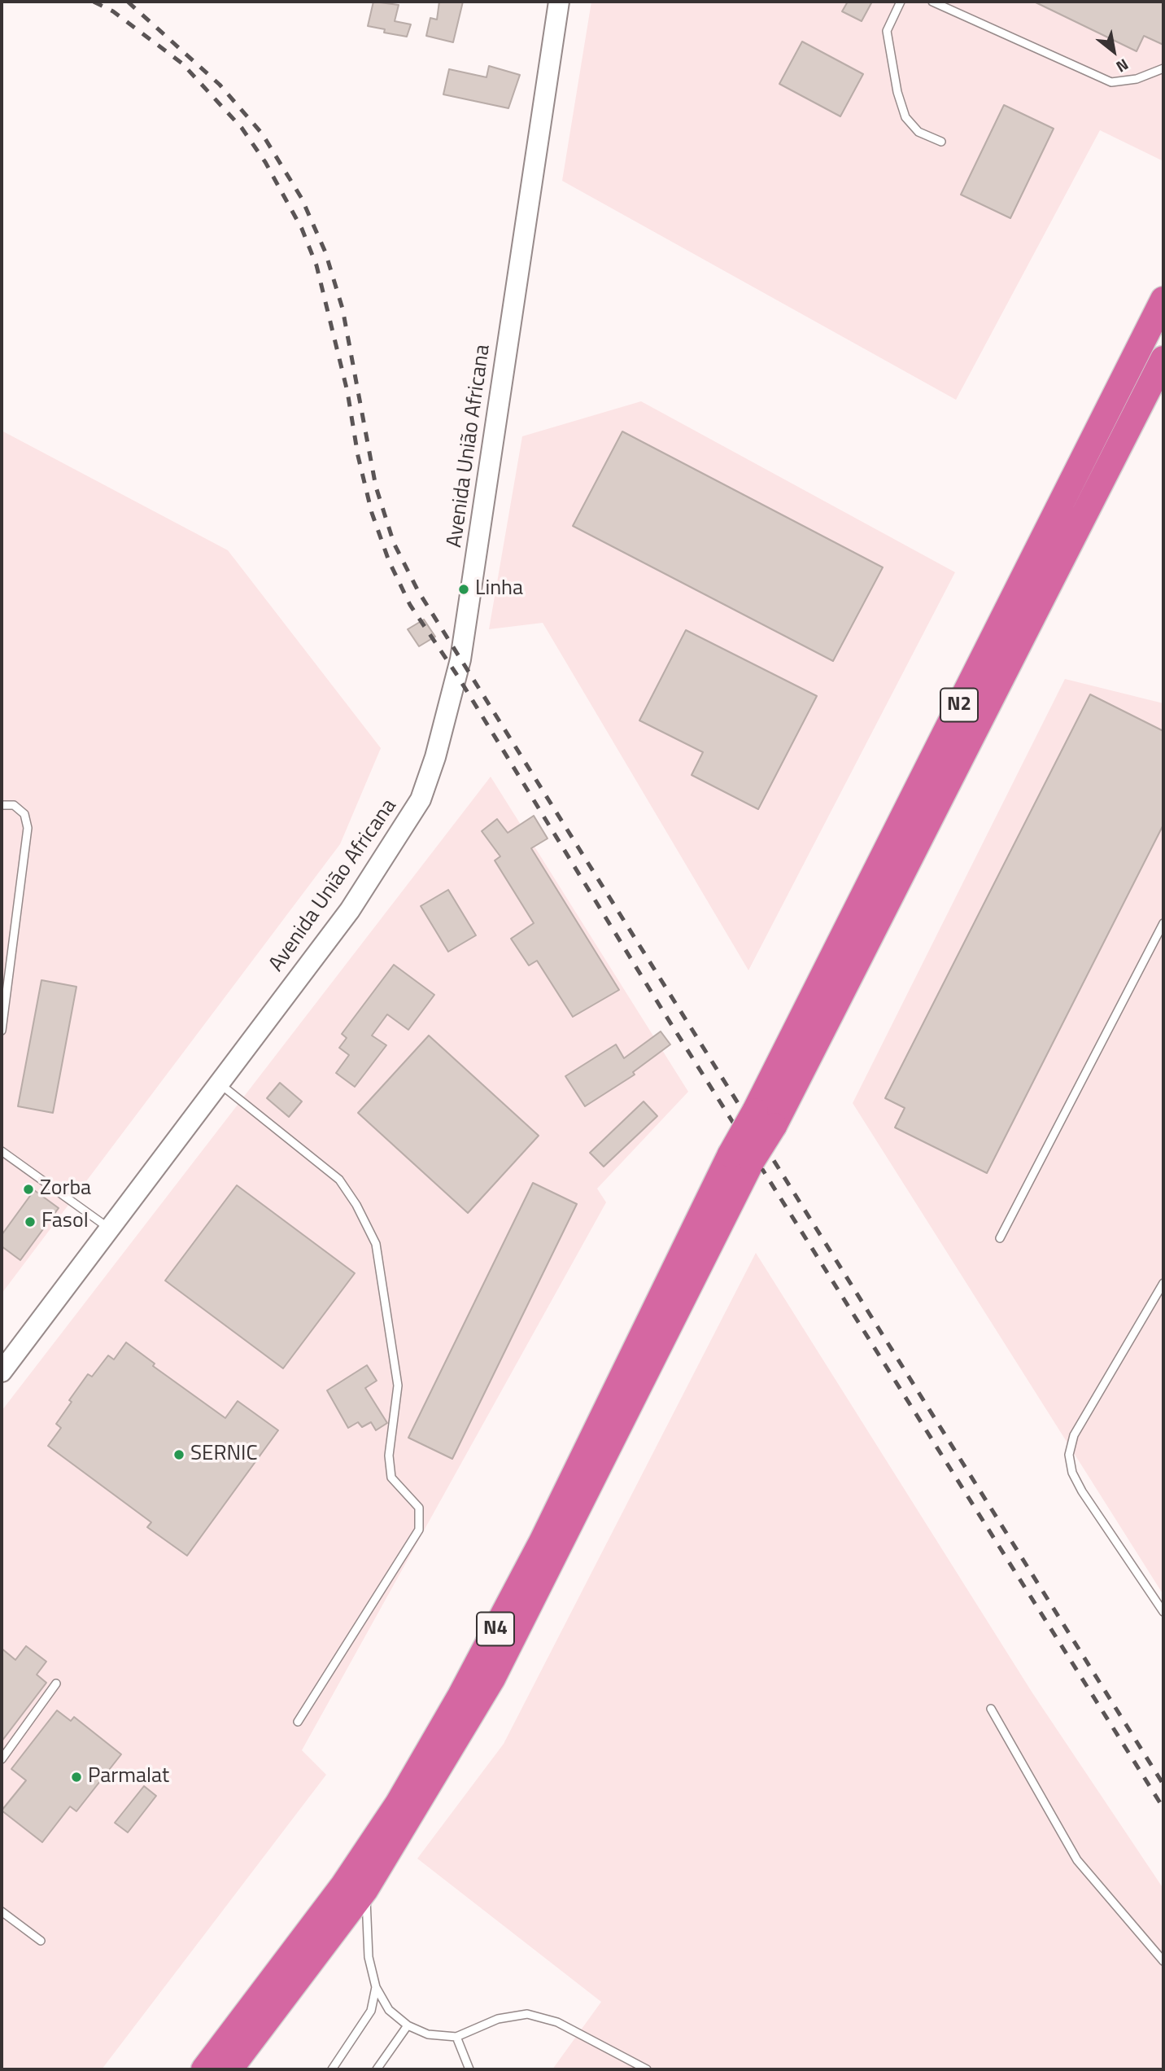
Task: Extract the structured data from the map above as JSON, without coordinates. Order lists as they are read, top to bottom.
{
  "streets": {
    "highway": ["N2", "N4"],
    "main road": ["Avenida União Africana"]
  },
  "crossings": [
    ["N2", "N4"]
  ],
  "places": [
    "Linha",
    "Zorba",
    "Fasol",
    "SERNIC",
    "Parmalat"
  ],
  "north": "bottom right"
}
